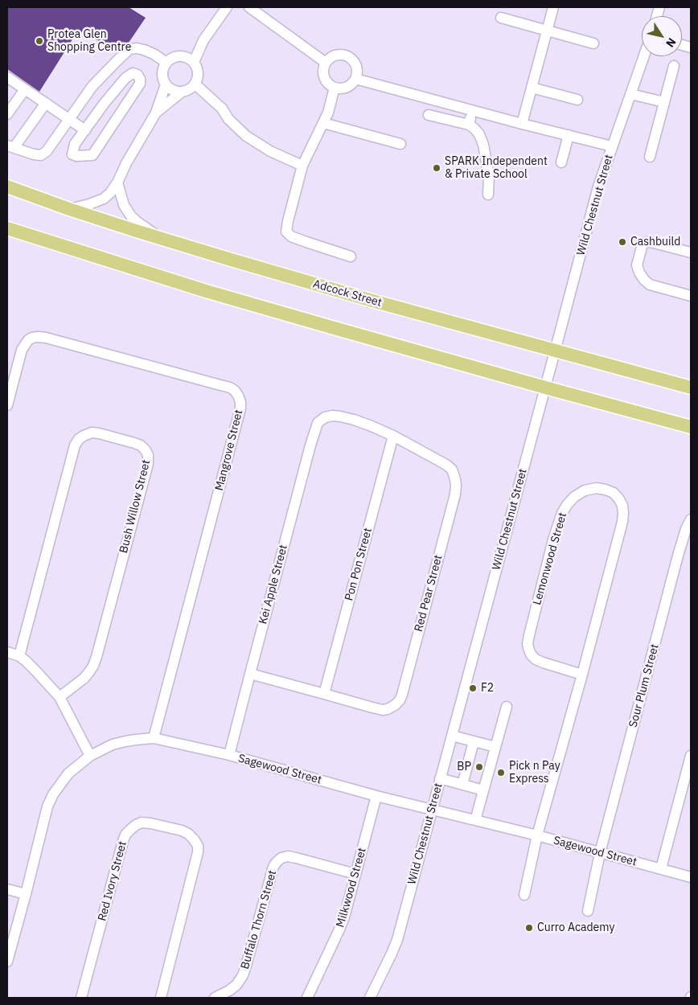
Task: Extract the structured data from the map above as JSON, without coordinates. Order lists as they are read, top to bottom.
{
  "streets": {
    "main road": ["Adcock Street"],
    "street": [
      "Wild Chestnut Street",
      "Mangrove Street",
      "Bush Willow Street",
      "Lemonwood Street",
      "Pon Pon Street",
      "Kei Apple Street",
      "Red Pear Street",
      "Sour Plum Street",
      "Sagewood Street",
      "Red Ivory Street",
      "Milkwood Street",
      "Buffalo Thorn Street"
    ]
  },
  "crossings": [
    ["Wild Chestnut Street", "Adcock Street"],
    ["Wild Chestnut Street", "Sagewood Street"],
    ["Mangrove Street", "Sagewood Street"],
    ["Lemonwood Street", "Sagewood Street"],
    ["Pon Pon Street", "Red Pear Street"],
    ["Kei Apple Street", "Red Pear Street"],
    ["Kei Apple Street", "Sagewood Street"],
    ["Sour Plum Street", "Sagewood Street"],
    ["Sagewood Street", "Milkwood Street"],
    ["Milkwood Street", "Buffalo Thorn Street"]
  ],
  "places": [
    "Protea Glen Shopping Centre",
    "SPARK Independent & Private School",
    "Cashbuild",
    "F2",
    "BP",
    "Pick n Pay Express",
    "Curro Academy"
  ],
  "north": "bottom right"
}
